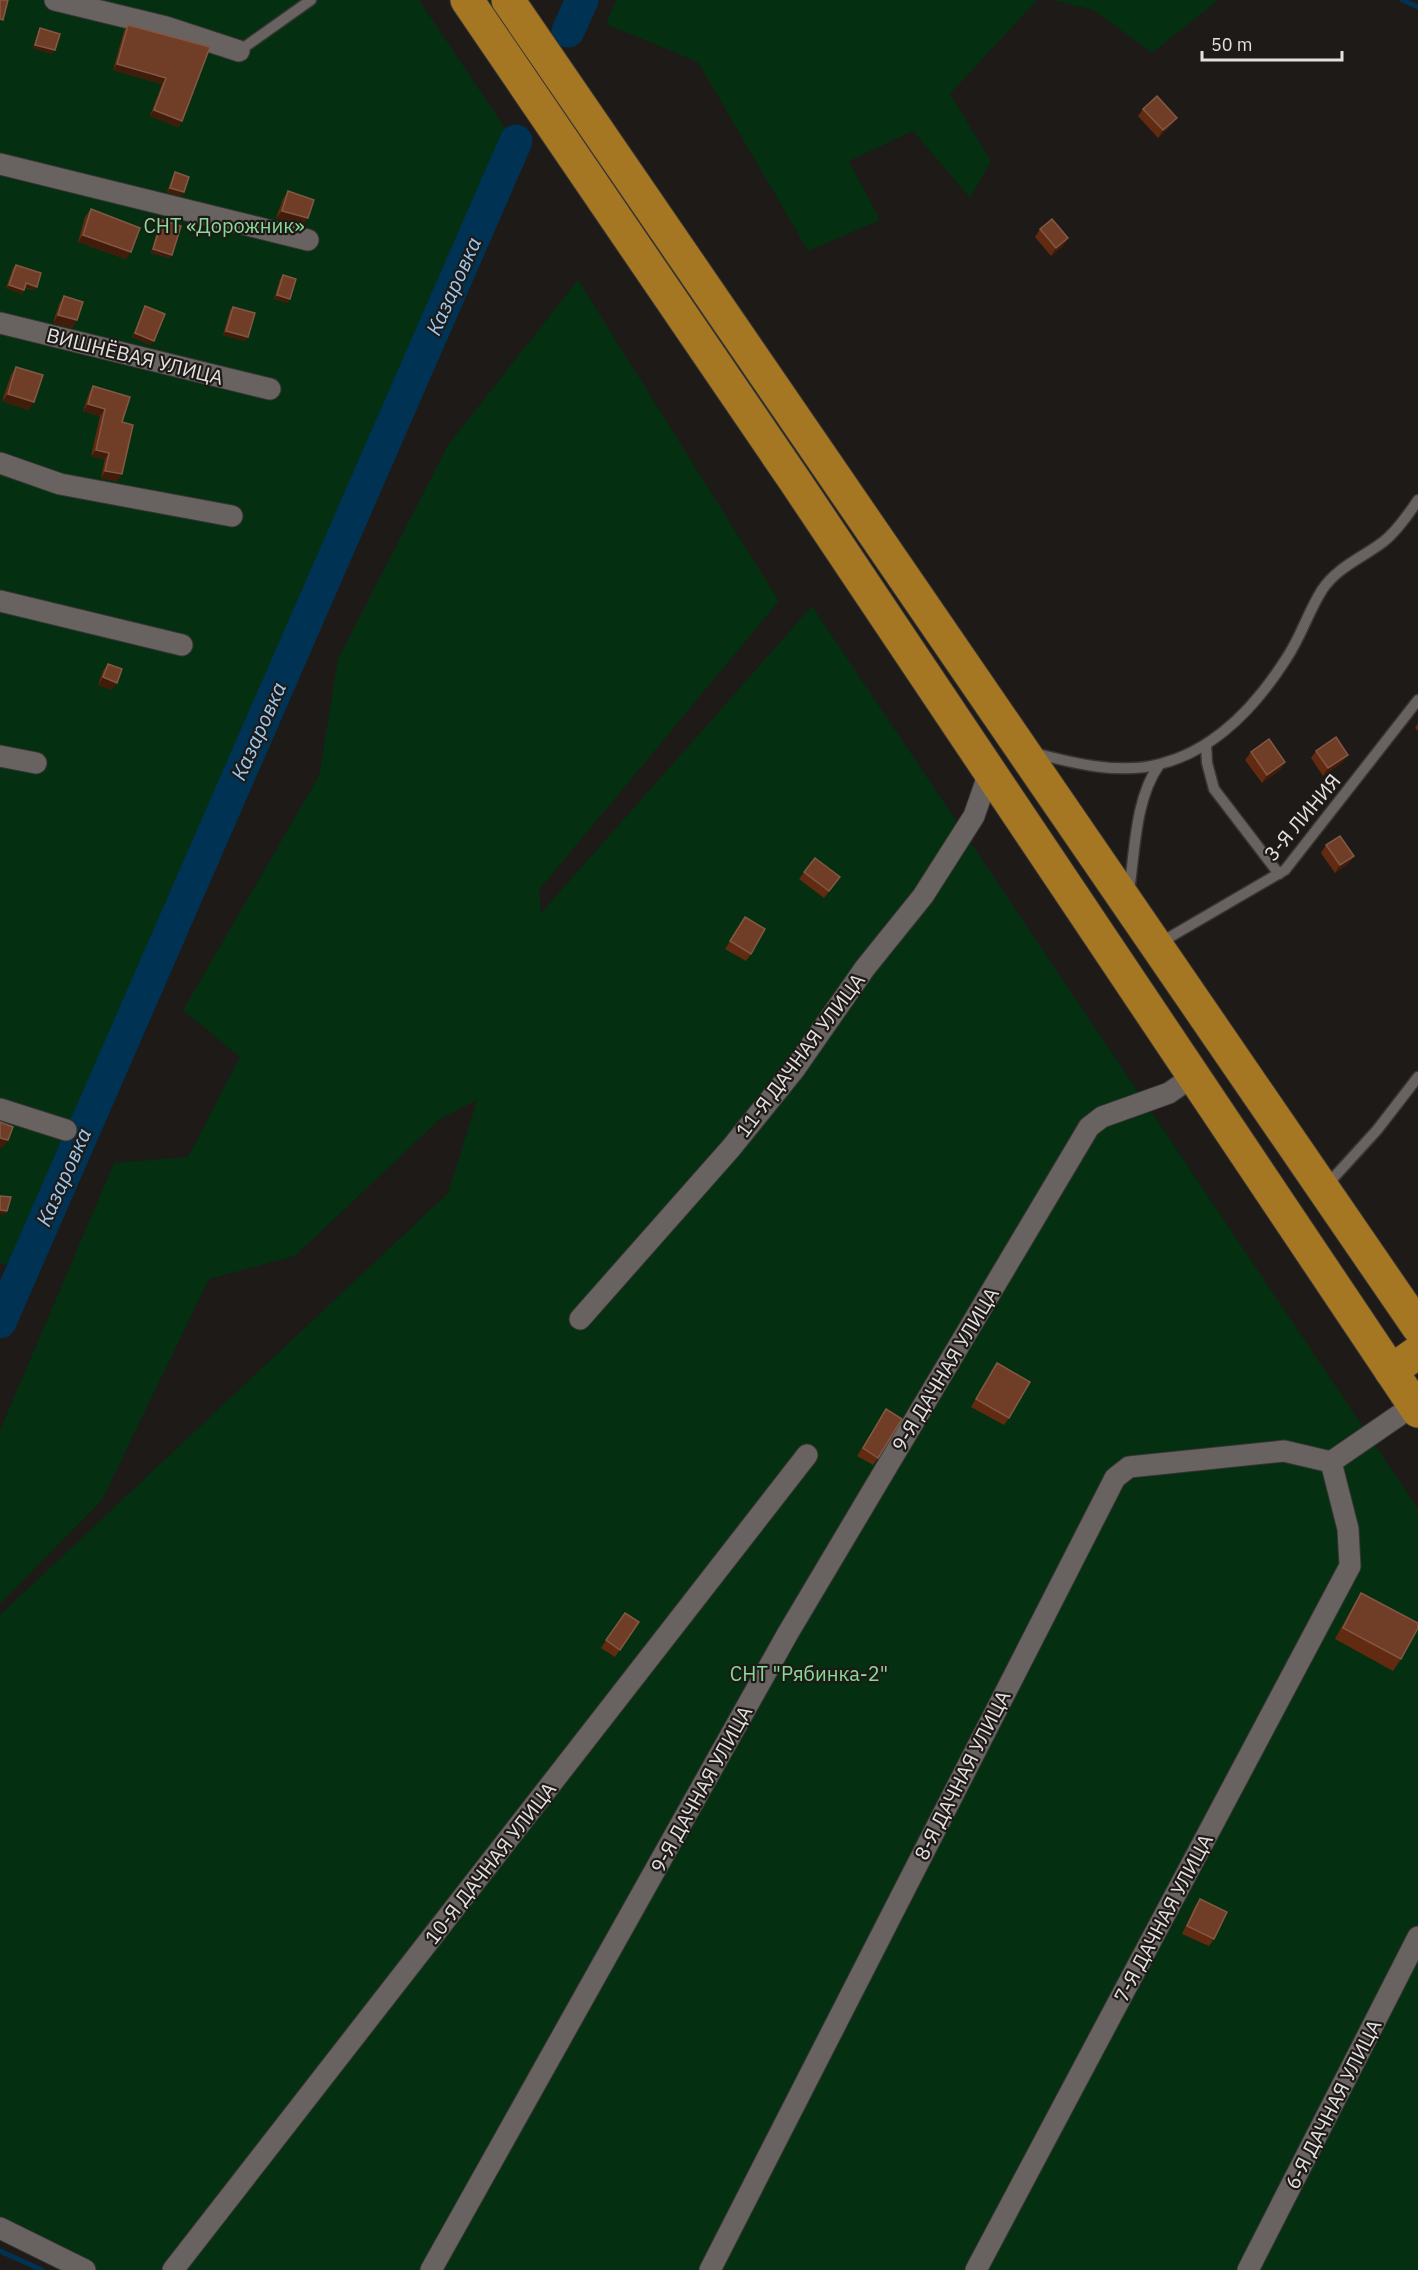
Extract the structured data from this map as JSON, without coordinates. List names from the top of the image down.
{
  "streets": {
    "street": [
      "ВИШНЁВАЯ УЛИЦА",
      "11-Я ДАЧНАЯ УЛИЦА",
      "9-Я ДАЧНАЯ УЛИЦА",
      "8-Я ДАЧНАЯ УЛИЦА",
      "10-Я ДАЧНАЯ УЛИЦА",
      "7-Я ДАЧНАЯ УЛИЦА",
      "6-Я ДАЧНАЯ УЛИЦА"
    ],
    "lane": ["3-Я ЛИНИЯ"]
  },
  "crossings": [
    ["8-Я ДАЧНАЯ УЛИЦА", "7-Я ДАЧНАЯ УЛИЦА"]
  ],
  "water": ["Казаровка"],
  "parks": ["СНТ «Дорожник»", "СНТ \"Рябинка-2\""],
  "scale_bar": "50 m"
}
